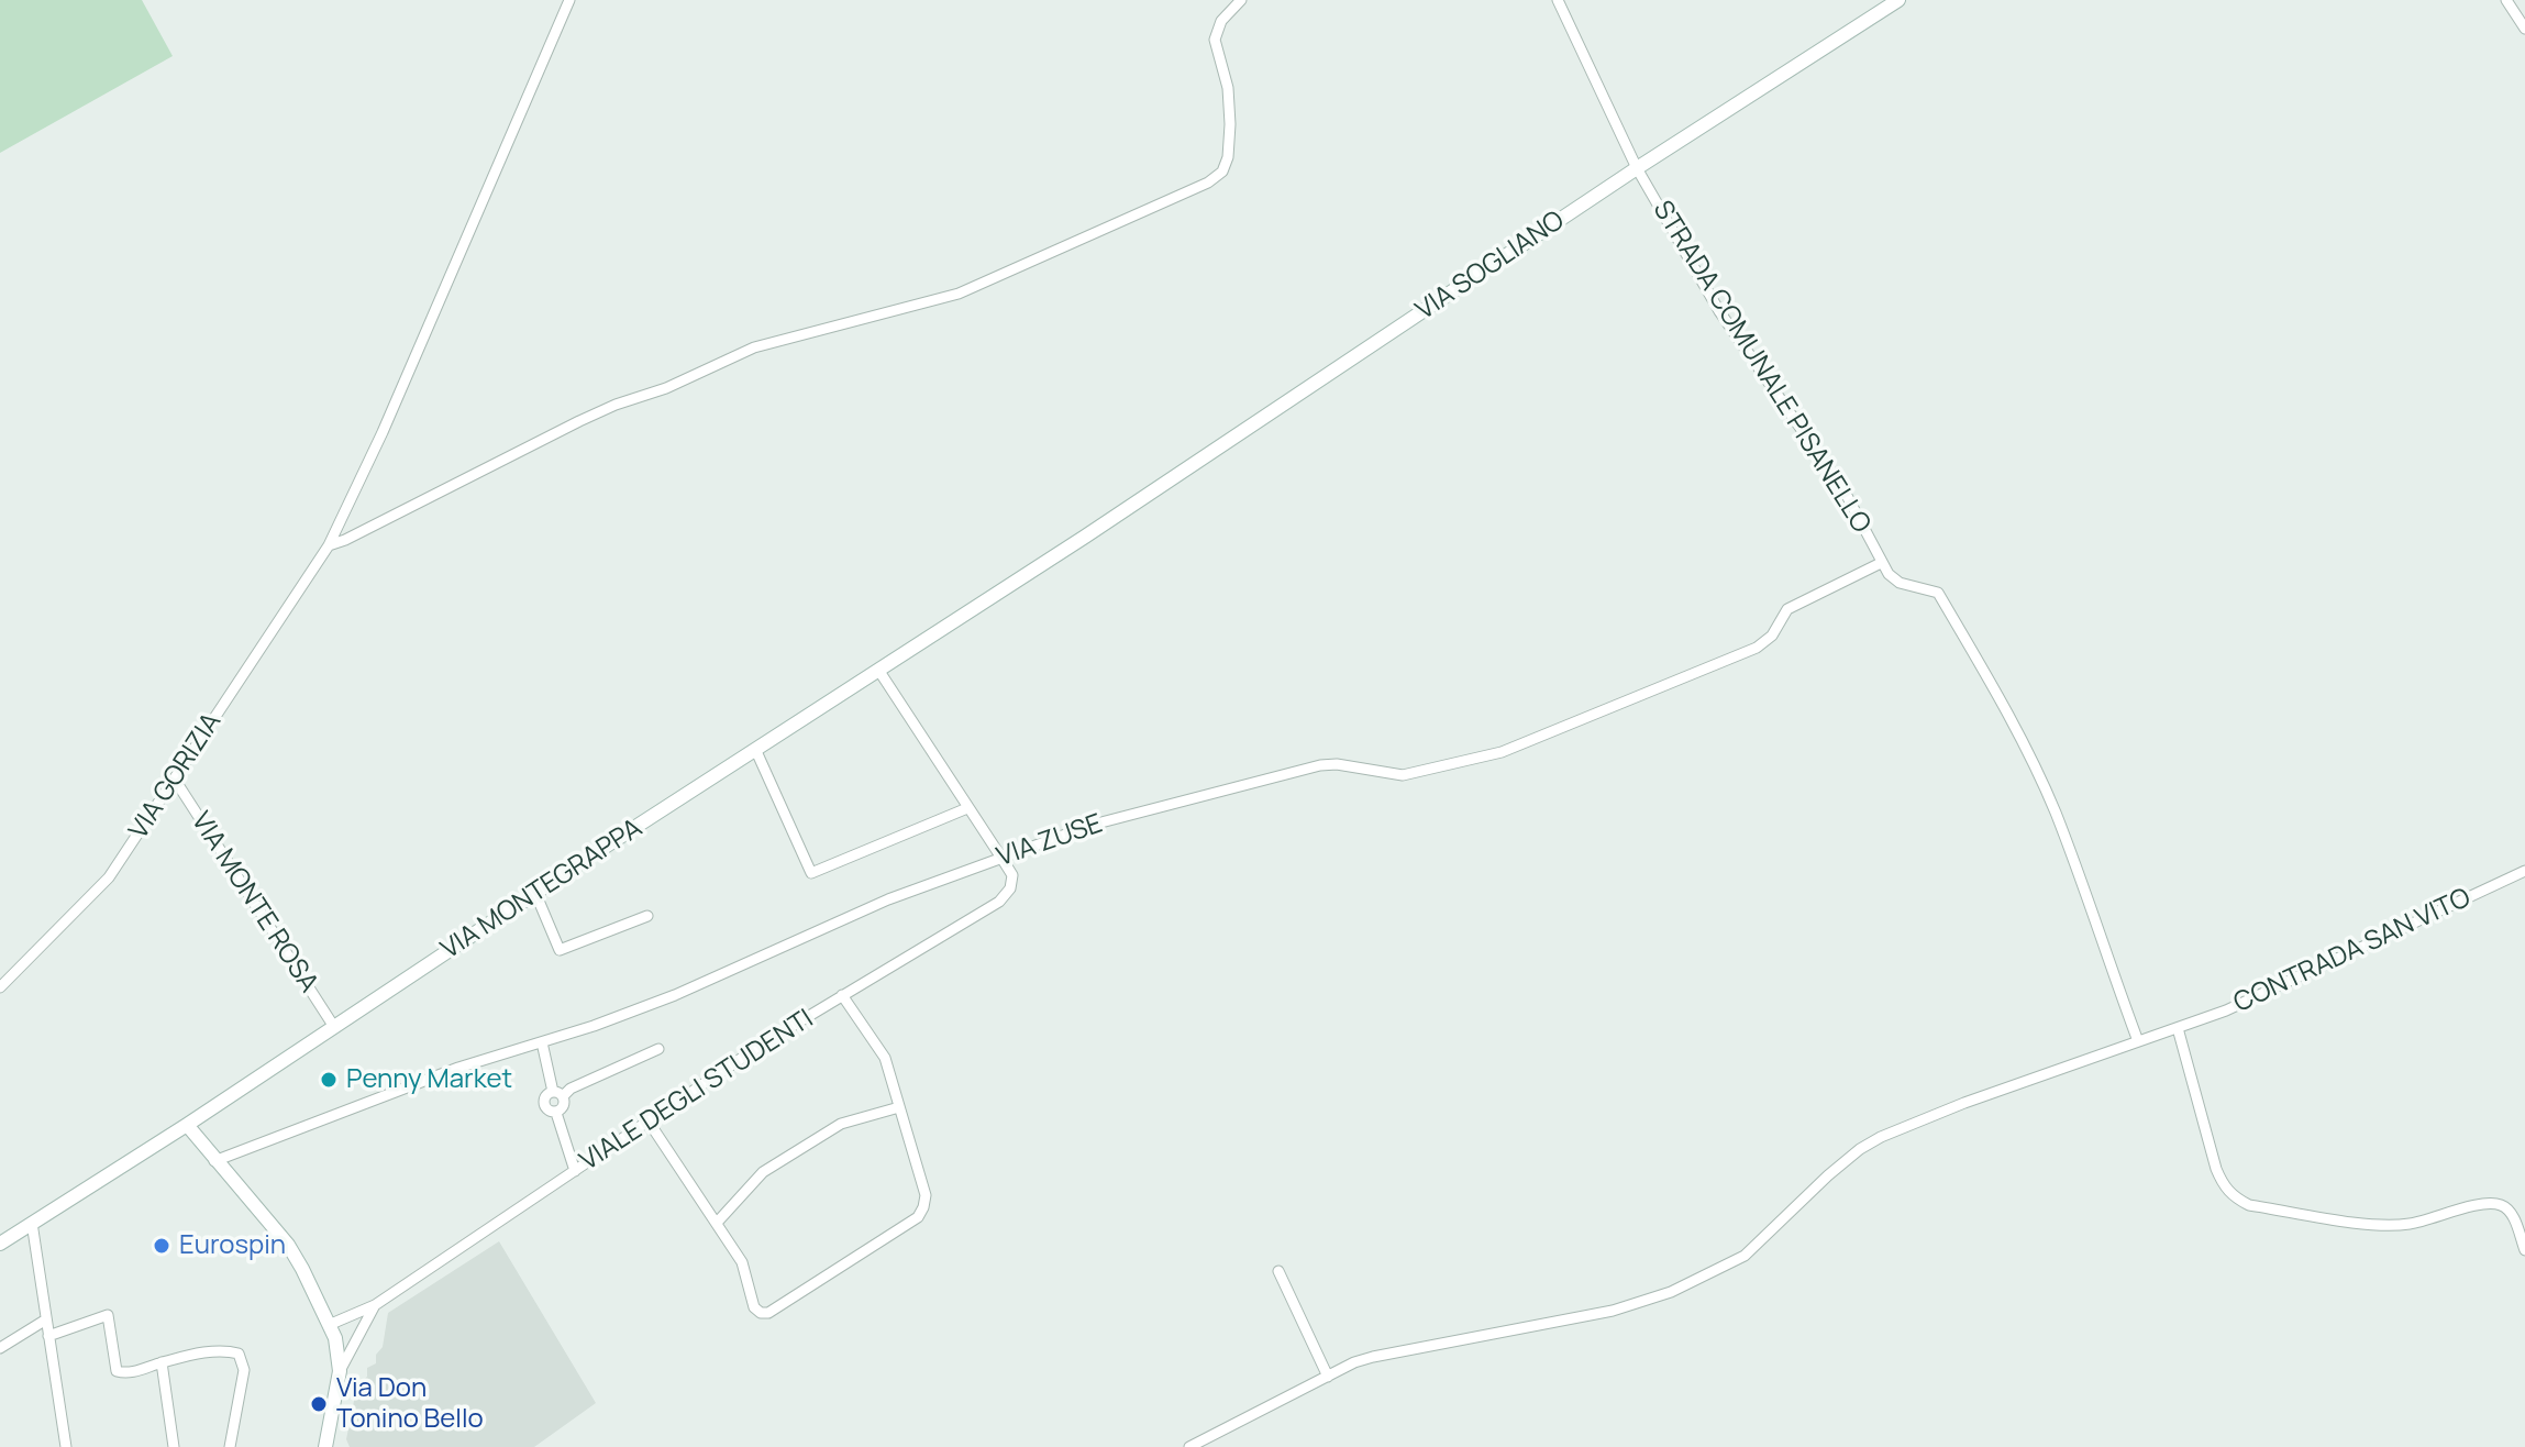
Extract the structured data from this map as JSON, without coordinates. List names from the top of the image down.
{
  "streets": {
    "main road": ["VIA SOGLIANO", "VIA MONTEGRAPPA"],
    "street": [
      "STRADA COMUNALE PISANELLO",
      "VIA GORIZIA",
      "VIA ZUSE",
      "VIA MONTE ROSA",
      "CONTRADA SAN VITO",
      "VIALE DEGLI STUDENTI"
    ]
  },
  "crossings": [
    ["VIA SOGLIANO", "STRADA COMUNALE PISANELLO"],
    ["VIA SOGLIANO", "VIA MONTEGRAPPA"],
    ["STRADA COMUNALE PISANELLO", "VIA ZUSE"],
    ["STRADA COMUNALE PISANELLO", "CONTRADA SAN VITO"],
    ["VIA GORIZIA", "VIA MONTE ROSA"],
    ["VIA ZUSE", "VIALE DEGLI STUDENTI"],
    ["VIA MONTEGRAPPA", "VIA MONTE ROSA"]
  ],
  "places": ["Penny Market", "Eurospin", "Via Don Tonino Bello"]
}
